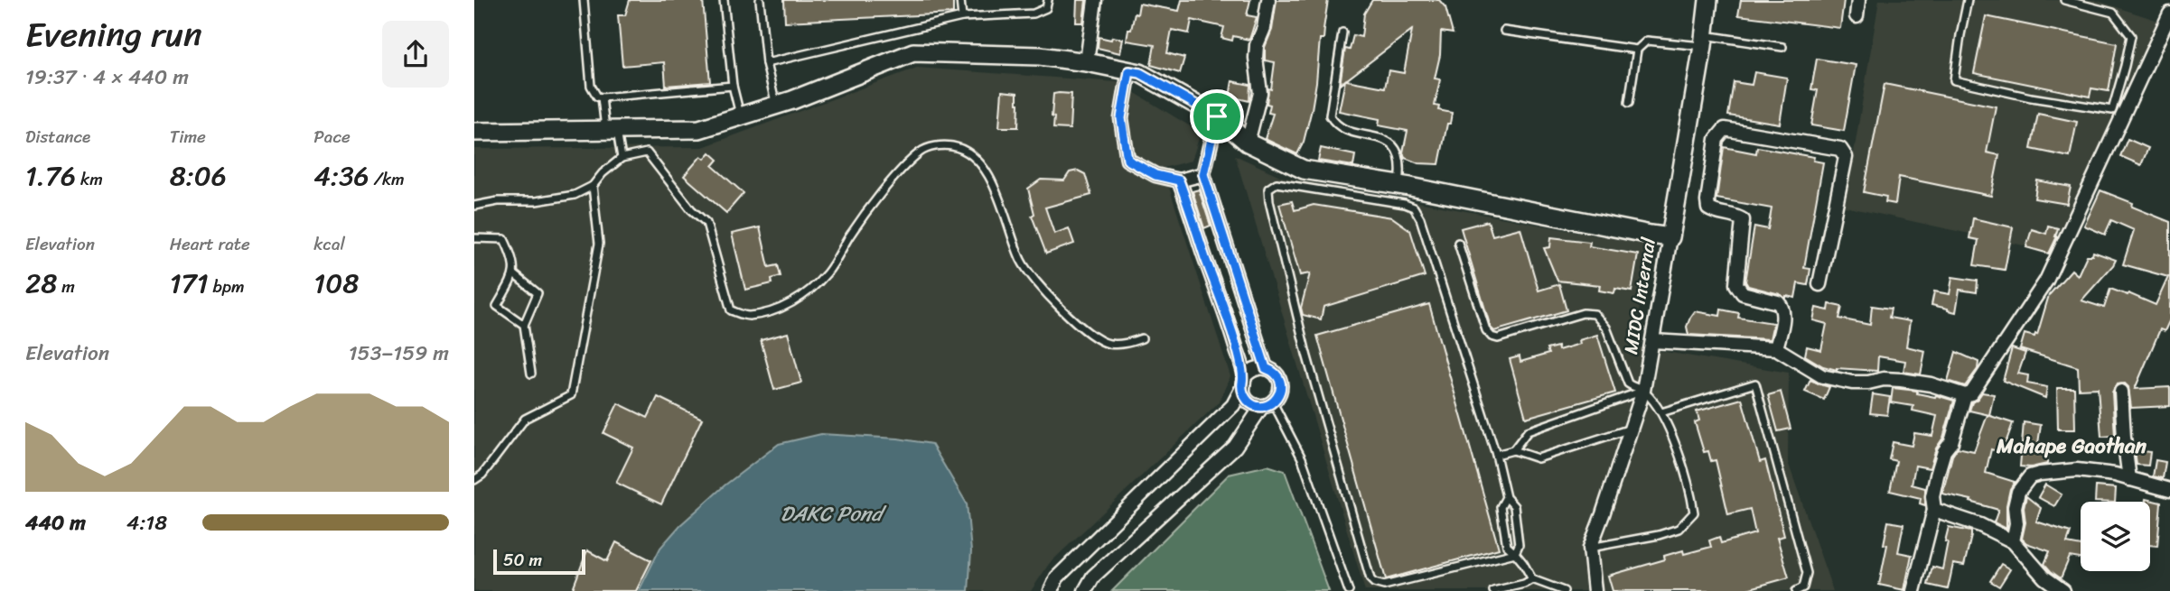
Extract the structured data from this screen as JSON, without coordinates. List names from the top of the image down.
{
  "streets": {
    "street": ["MIDC Internal"]
  },
  "districts": ["Mahape Gaothan"],
  "water": ["DAKC Pond"],
  "scale_bar": "50 m",
  "page": {
    "heading": ["Evening run", "19:37 · 4 × 440 m"],
    "stats": [
      ["Distance", "1.76 km"],
      ["Time", "8:06"],
      ["Pace", "4:36 /km"],
      ["Elevation", "28 m"],
      ["Heart rate", "171 bpm"],
      ["kcal", "108"]
    ],
    "chart": ["Elevation", "153–159 m"],
    "list": [
      {
        "name": "440 m",
        "note": "4:18"
      }
    ],
    "scale": "50 m"
  }
}
